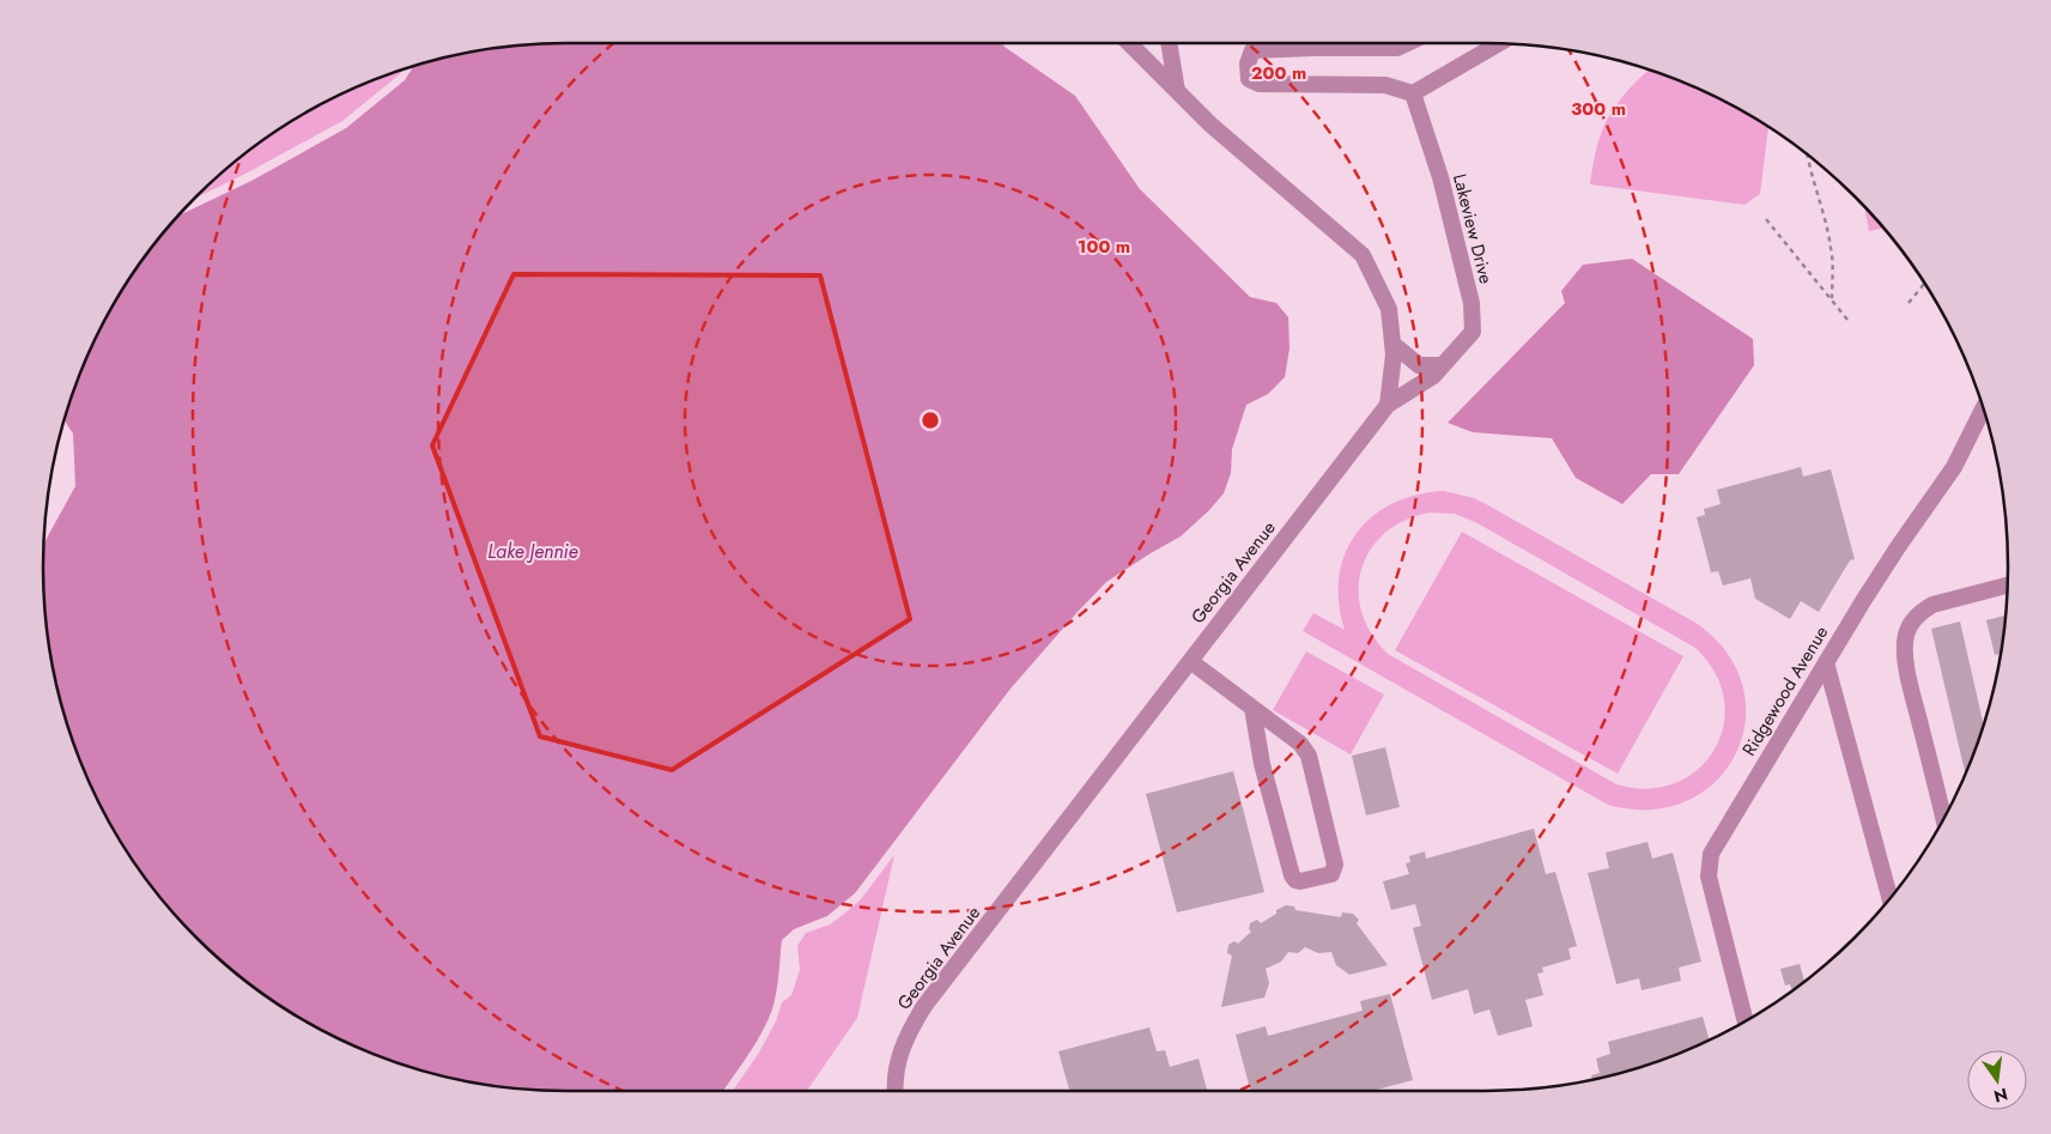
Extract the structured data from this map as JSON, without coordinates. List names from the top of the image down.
{
  "streets": {
    "street": ["Lakeview Drive", "Georgia Avenue", "Ridgewood Avenue"]
  },
  "crossings": [
    ["Lakeview Drive", "Georgia Avenue"]
  ],
  "water": ["Lake Jennie"],
  "north": "bottom",
  "rings": ["200 m", "300 m", "100 m"]
}
